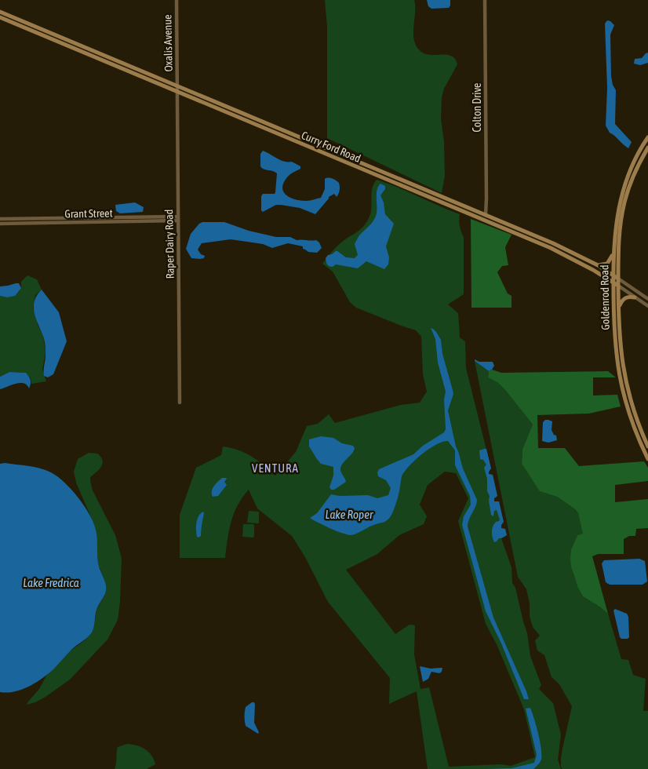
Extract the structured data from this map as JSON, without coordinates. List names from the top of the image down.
{
  "streets": {
    "main road": ["Curry Ford Road", "Goldenrod Road"],
    "street": [
      "Oxalis Avenue",
      "Colton Drive",
      "Grant Street",
      "Raper Dairy Road"
    ]
  },
  "crossings": [
    ["Oxalis Avenue", "Curry Ford Road"],
    ["Oxalis Avenue", "Raper Dairy Road"],
    ["Colton Drive", "Curry Ford Road"],
    ["Curry Ford Road", "Raper Dairy Road"],
    ["Curry Ford Road", "Goldenrod Road"],
    ["Grant Street", "Raper Dairy Road"]
  ],
  "districts": ["VENTURA"],
  "water": ["Lake Roper", "Lake Fredrica"]
}
